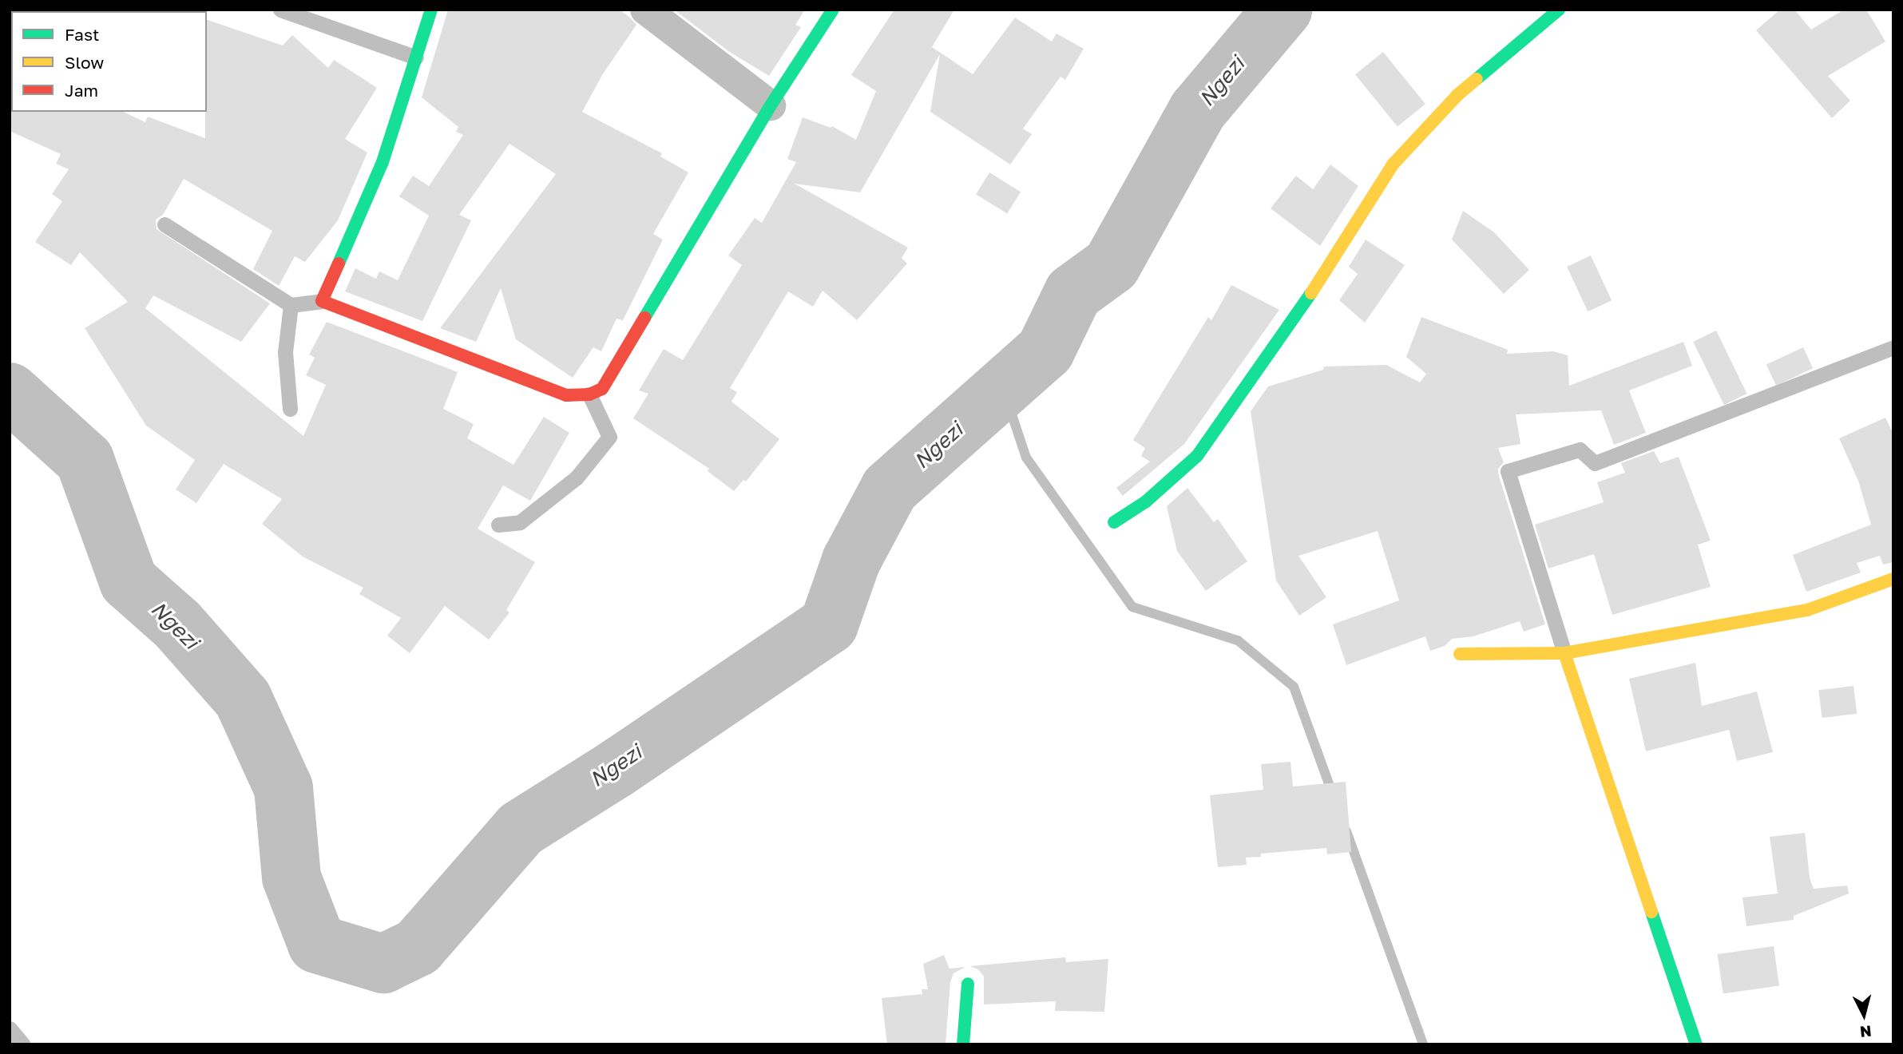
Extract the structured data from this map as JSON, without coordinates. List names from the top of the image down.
{
  "water": ["Ngezi"],
  "legend": ["Fast", "Slow", "Jam"],
  "north": "bottom"
}
